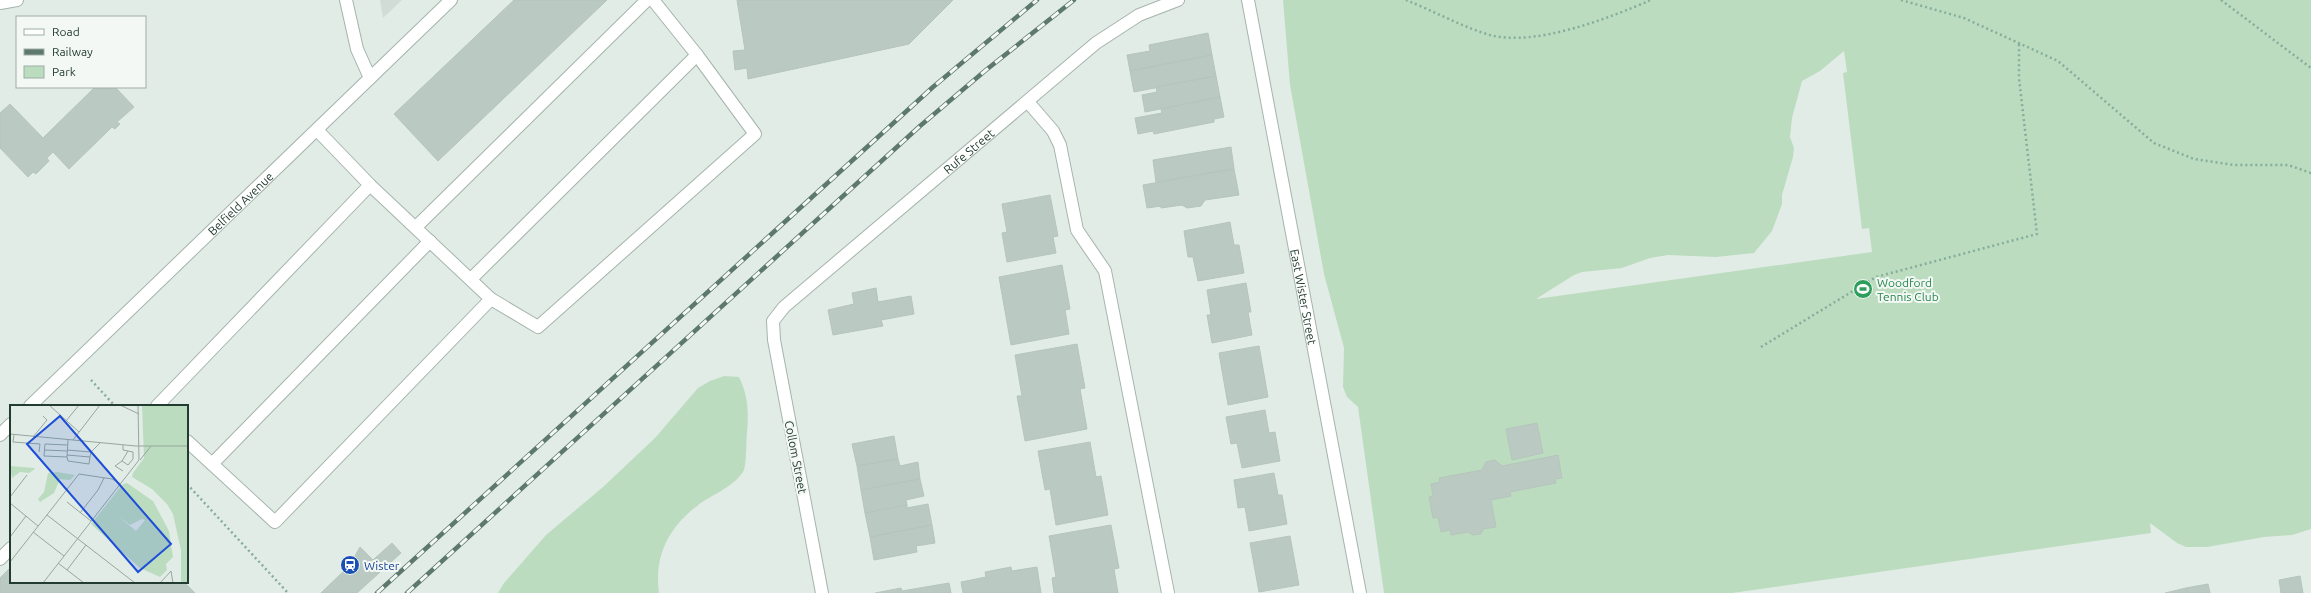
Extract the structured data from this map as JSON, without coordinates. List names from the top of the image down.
{
  "streets": {
    "street": [
      "Rufe Street",
      "Belfield Avenue",
      "East Wister Street",
      "Collom Street"
    ]
  },
  "crossings": [
    ["Rufe Street", "Collom Street"]
  ],
  "places": {
    "sports": ["Woodford Tennis Club"],
    "station": ["Wister"]
  },
  "legend": ["Road", "Railway", "Park"]
}
